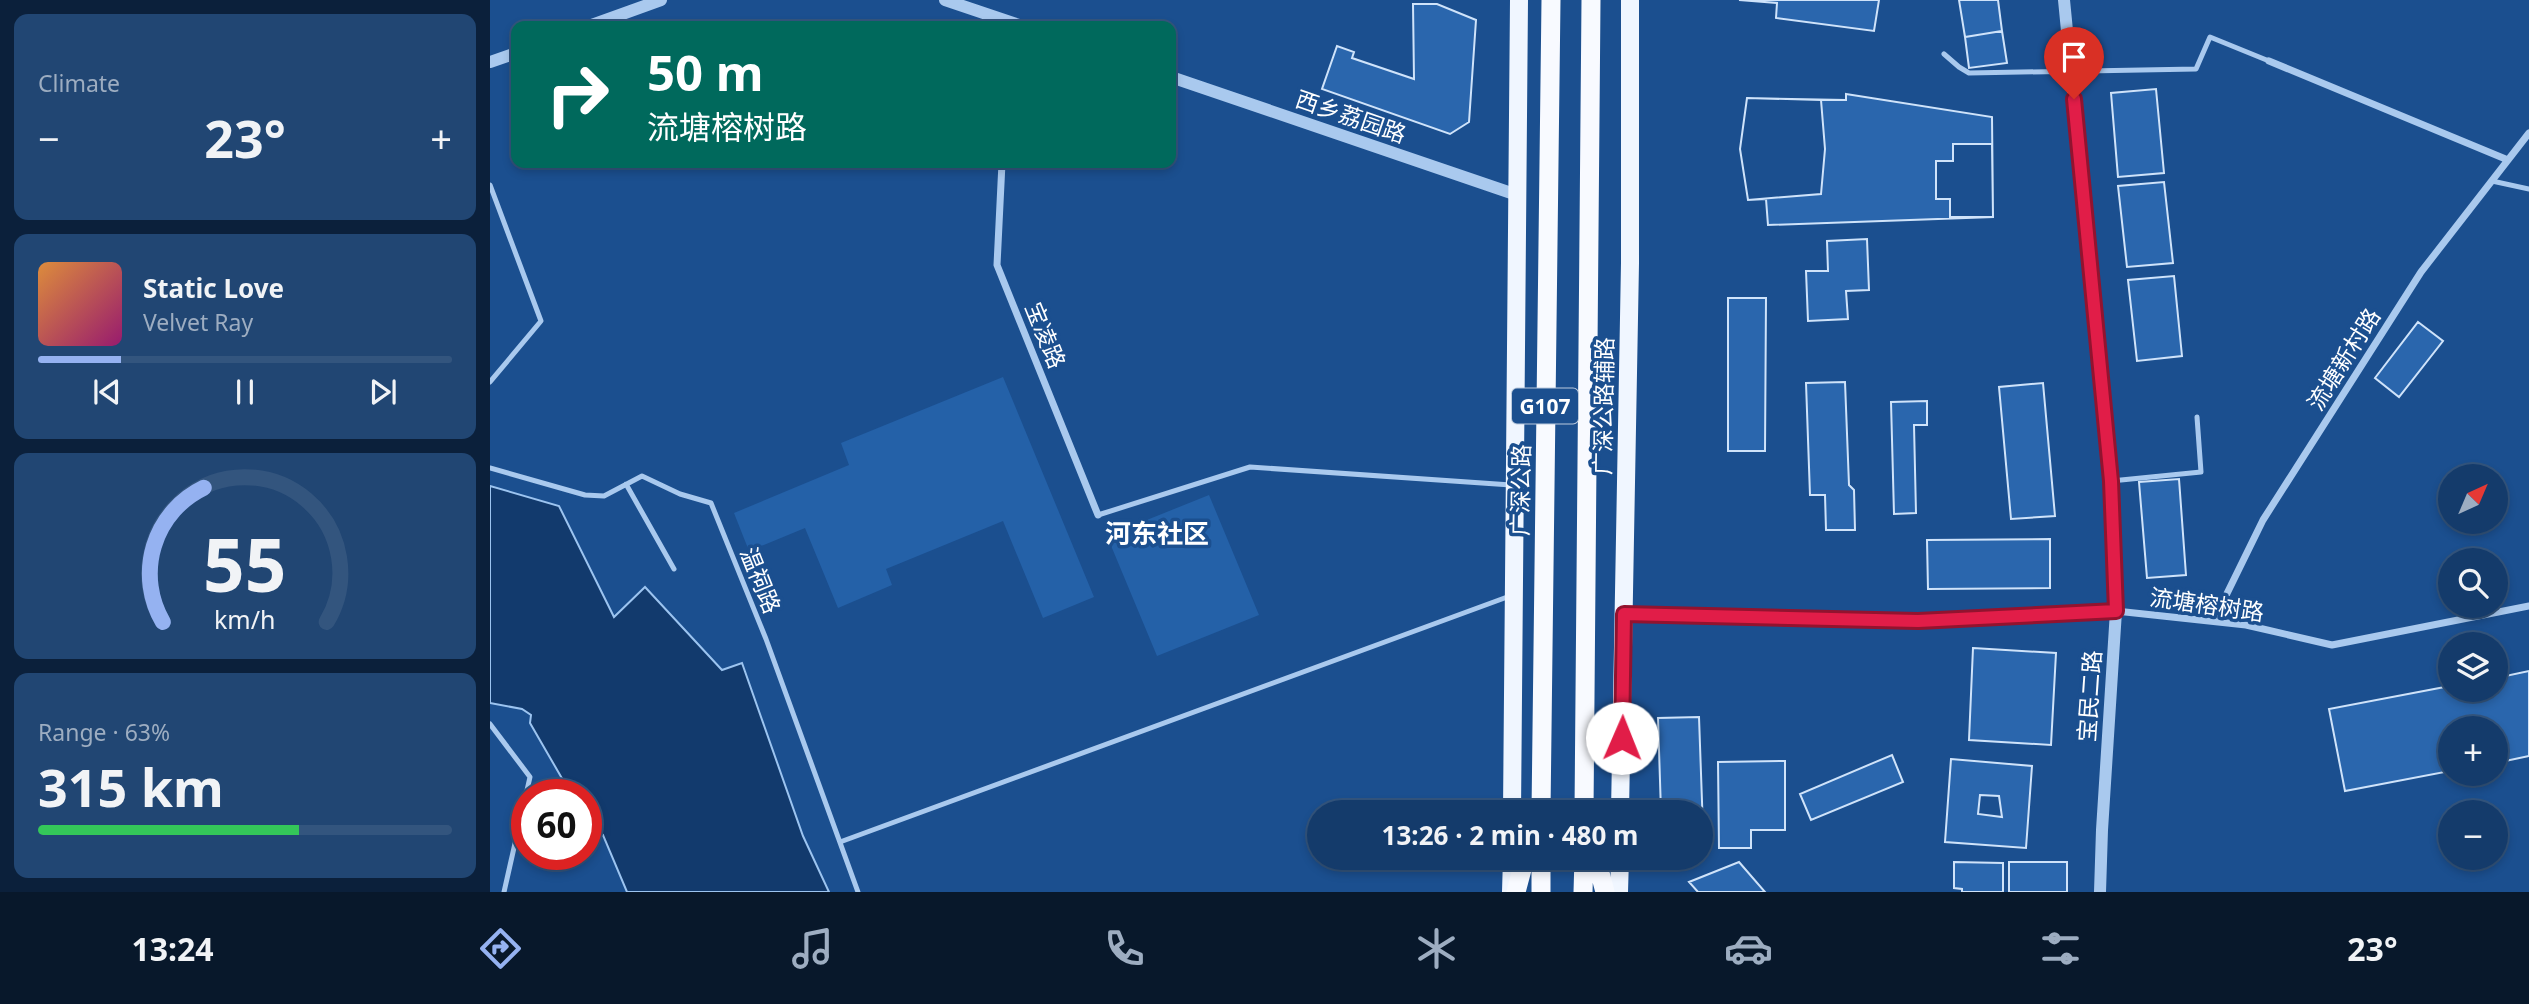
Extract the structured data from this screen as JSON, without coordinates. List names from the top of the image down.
{
  "streets": {
    "highway": ["G107", "广深公路"],
    "main road": ["广深公路辅路"],
    "street": [
      "西乡荔园路",
      "宝凌路",
      "流塘新村路",
      "流塘榕树路",
      "宝民二路"
    ],
    "lane": ["温祠路"]
  },
  "crossings": [
    ["流塘新村路", "流塘榕树路"],
    ["广深公路辅路", "流塘榕树路"],
    ["流塘榕树路", "宝民二路"]
  ],
  "districts": ["河东社区"],
  "north": "top right",
  "page": {
    "tile": [
      "Climate",
      ["Range · 63%", "315 km"]
    ],
    "turn": ["50 m", "流塘榕树路"],
    "heat": ["−", "23°", "+"],
    "song": ["Static Love", "Velvet Ray"],
    "map_buttons": ["+", "−"],
    "limit": "60",
    "trip": "13:26 · 2 min · 480 m",
    "tabs": ["13:24", "23°"],
    "gauge": ["55", "km/h"]
  }
}
